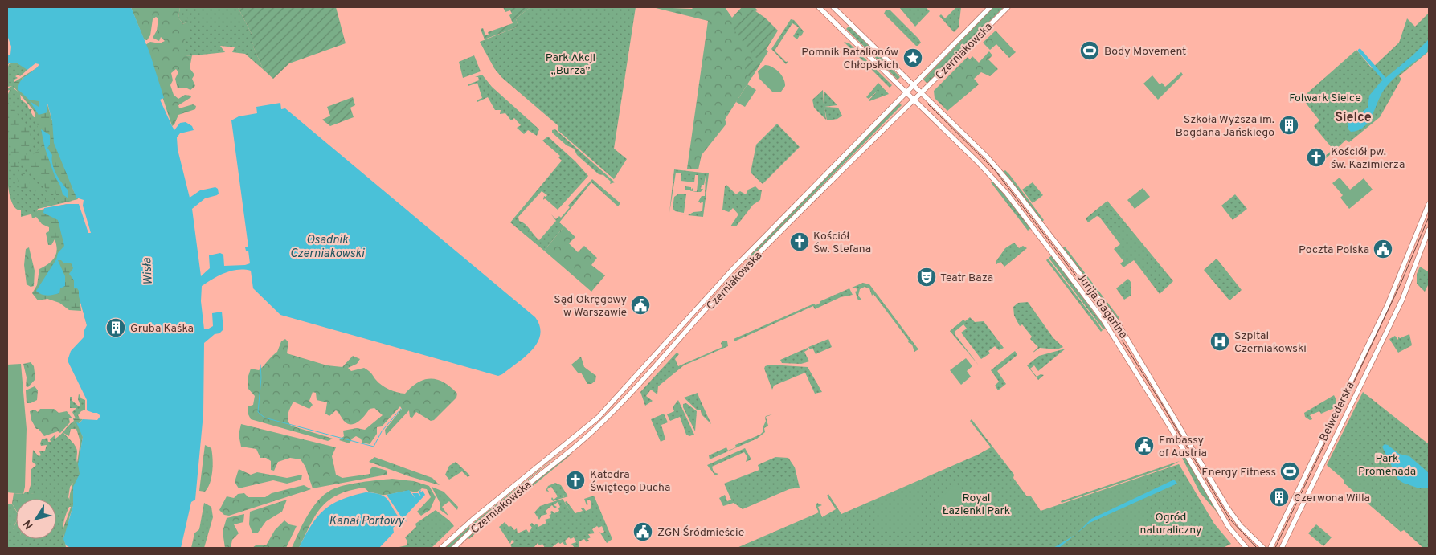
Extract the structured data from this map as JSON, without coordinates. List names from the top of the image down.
{
  "streets": {
    "main road": ["Czerniakowska", "Jurija Gagarina", "Belwederska"]
  },
  "crossings": [
    ["Czerniakowska", "Jurija Gagarina"]
  ],
  "districts": ["Sielce"],
  "water": ["Osadnik Czerniakowski", "Wisła", "Kanał Portowy"],
  "parks": [
    "Park Akcji „Burza”",
    "Folwark Sielce",
    "Park Promenada",
    "Royal Łazienki Park",
    "Ogród naturaliczny"
  ],
  "places": {
    "sports": ["Body Movement", "Energy Fitness"],
    "place": ["Pomnik Batalionów Chłopskich"],
    "building": ["Szkoła Wyższa im. Bogdana Jańskiego", "Gruba Kaśka", "Czerwona Willa"],
    "church": ["Kościół pw. św. Kazimierza", "Kościół Św. Stefana", "Katedra Świętego Ducha"],
    "public building": [
      "Poczta Polska",
      "Sąd Okręgowy w Warszawie",
      "Embassy of Austria",
      "ZGN Śródmieście"
    ],
    "theatre": ["Teatr Baza"],
    "hospital": ["Szpital Czerniakowski"]
  },
  "north": "bottom left"
}
